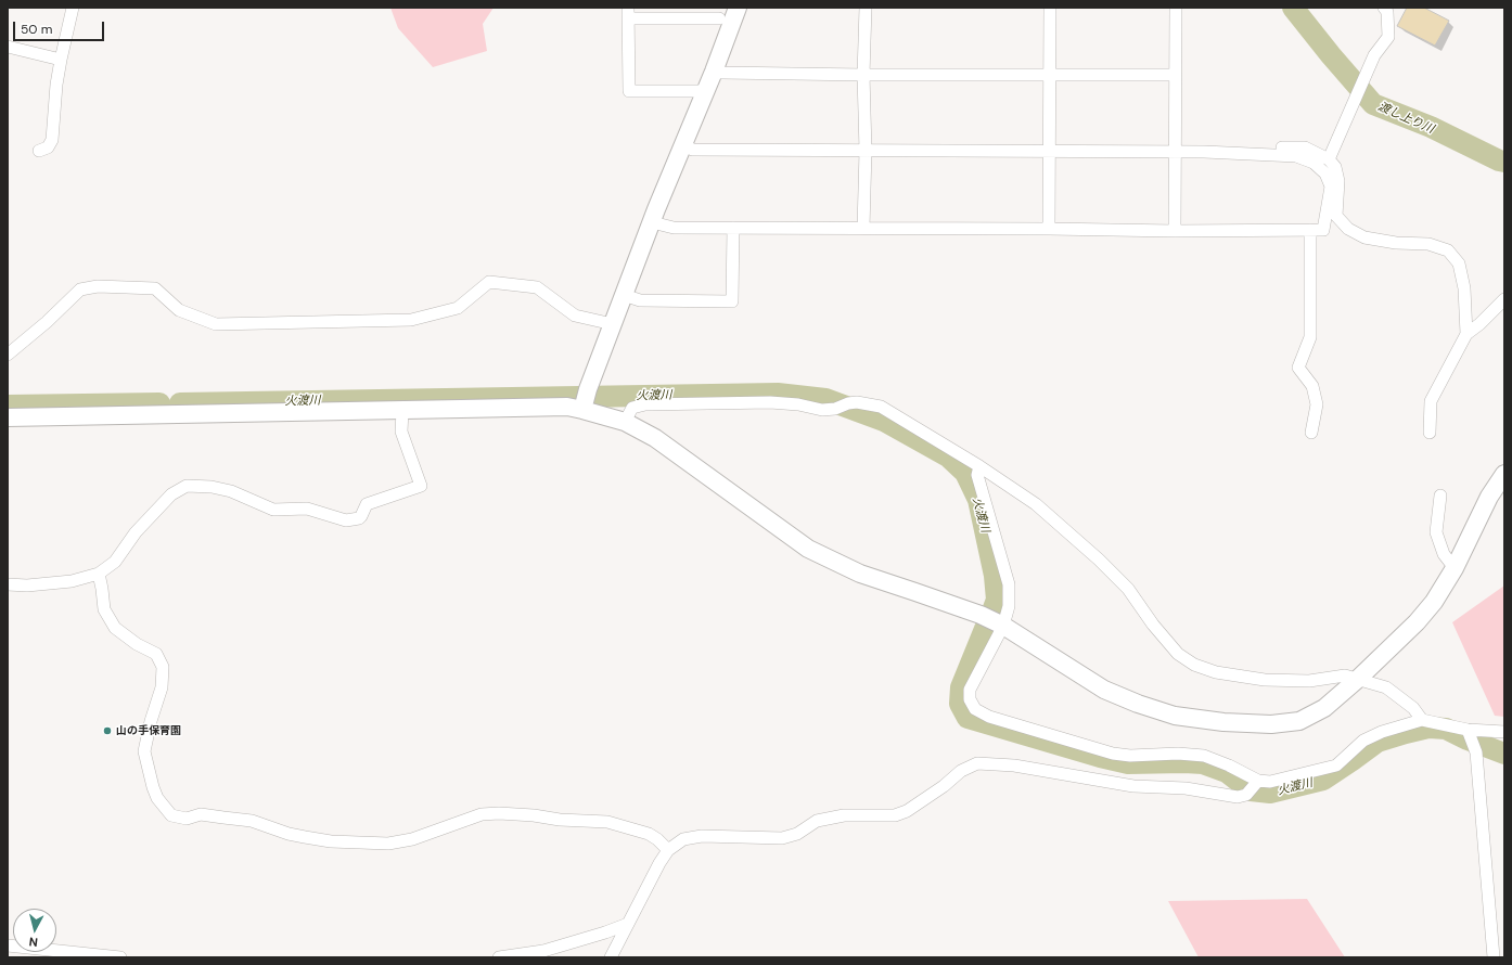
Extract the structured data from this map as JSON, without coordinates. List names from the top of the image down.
{
  "water": ["渡し上り川", "火渡川"],
  "places": ["山の手保育園"],
  "scale_bar": "50 m",
  "north": "bottom"
}
